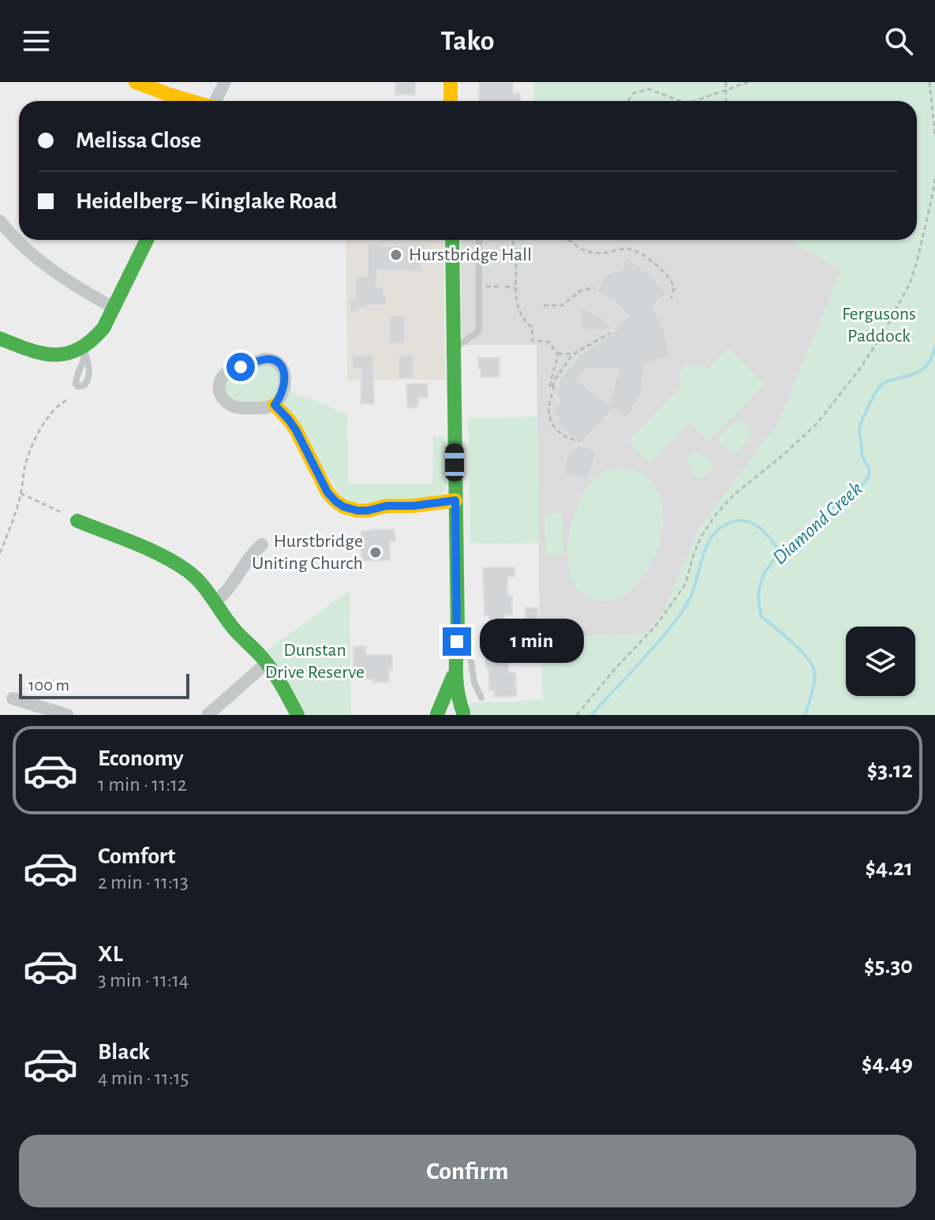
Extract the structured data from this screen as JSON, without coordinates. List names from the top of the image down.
{
  "water": ["Diamond Creek"],
  "parks": ["Fergusons Paddock", "Dunstan Drive Reserve"],
  "places": ["Hurstbridge Hall", "Hurstbridge Uniting Church"],
  "scale_bar": "100 m",
  "page": {
    "header": "Tako",
    "banner": ["Melissa Close", "Heidelberg – Kinglake Road"],
    "bubble": "1 min",
    "scale": "100 m",
    "list": [
      {
        "name": "Economy",
        "note": "1 min · 11:12",
        "value": "$3.12"
      },
      {
        "name": "Comfort",
        "note": "2 min · 11:13",
        "value": "$4.21"
      },
      {
        "name": "XL",
        "note": "3 min · 11:14",
        "value": "$5.30"
      },
      {
        "name": "Black",
        "note": "4 min · 11:15",
        "value": "$4.49"
      }
    ],
    "buttons": "Confirm"
  }
}
